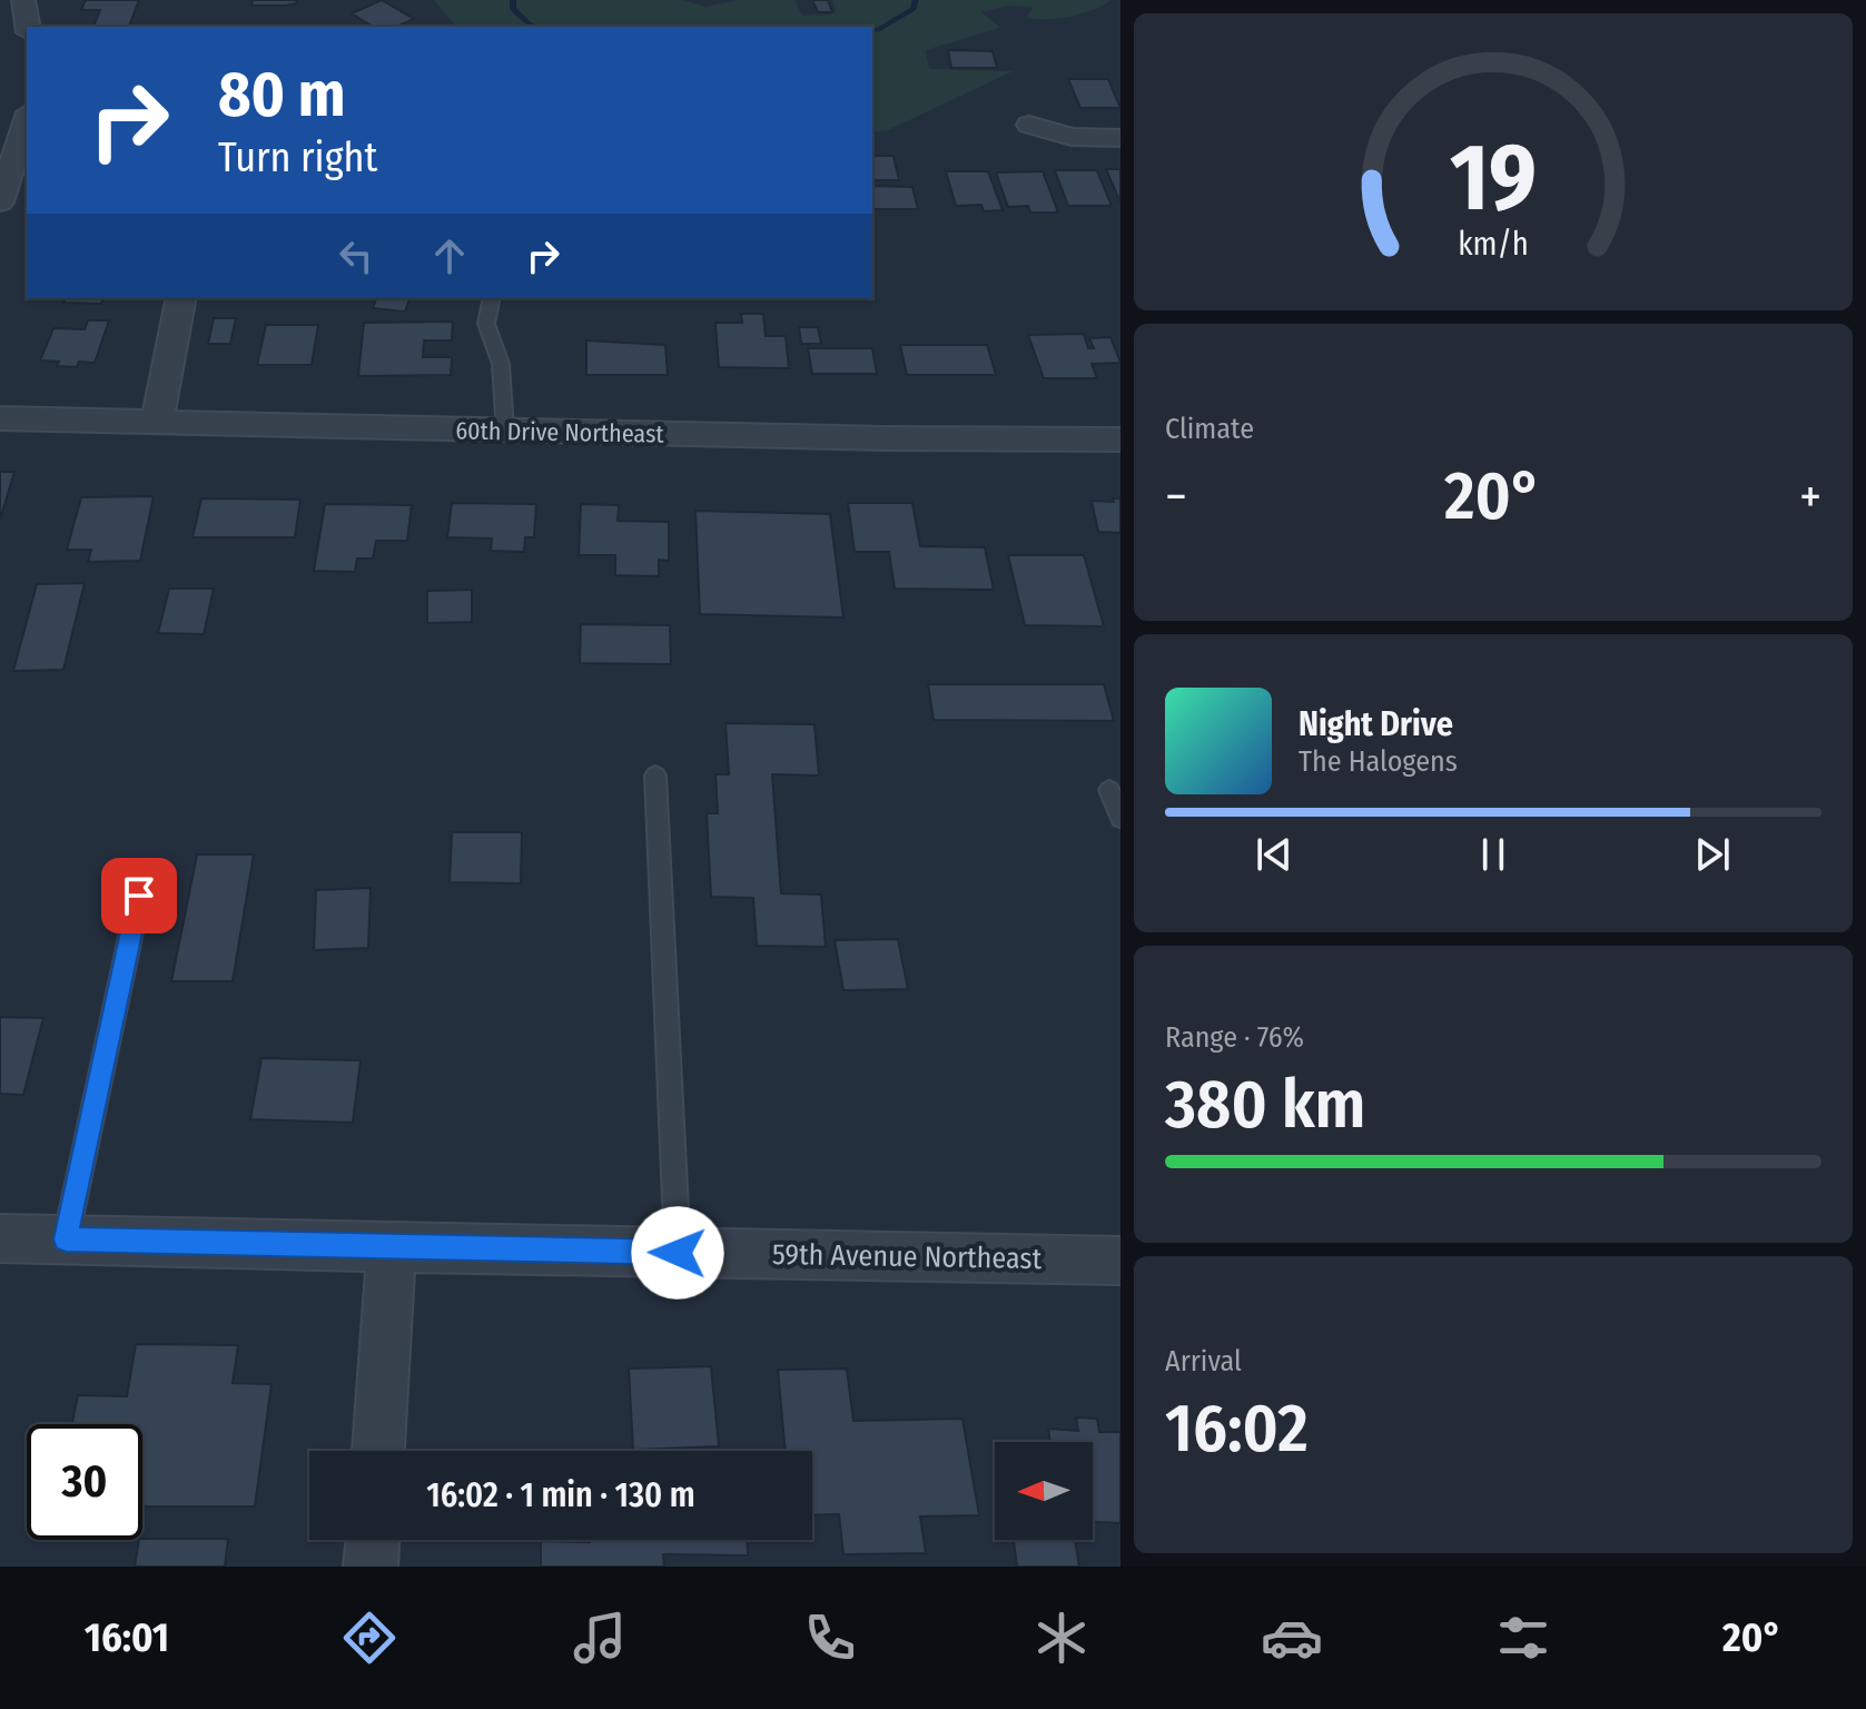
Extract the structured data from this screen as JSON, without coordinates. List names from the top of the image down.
{
  "streets": {
    "street": ["60th Drive Northeast", "59th Avenue Northeast"]
  },
  "north": "left",
  "page": {
    "turn": ["80 m", "Turn right"],
    "tile": [
      "Climate",
      ["Range · 76%", "380 km"],
      ["Arrival", "16:02"]
    ],
    "heat": ["−", "20°", "+"],
    "song": ["Night Drive", "The Halogens"],
    "limit": "30",
    "trip": "16:02 · 1 min · 130 m",
    "tabs": ["16:01", "20°"],
    "gauge": ["19", "km/h"]
  }
}
